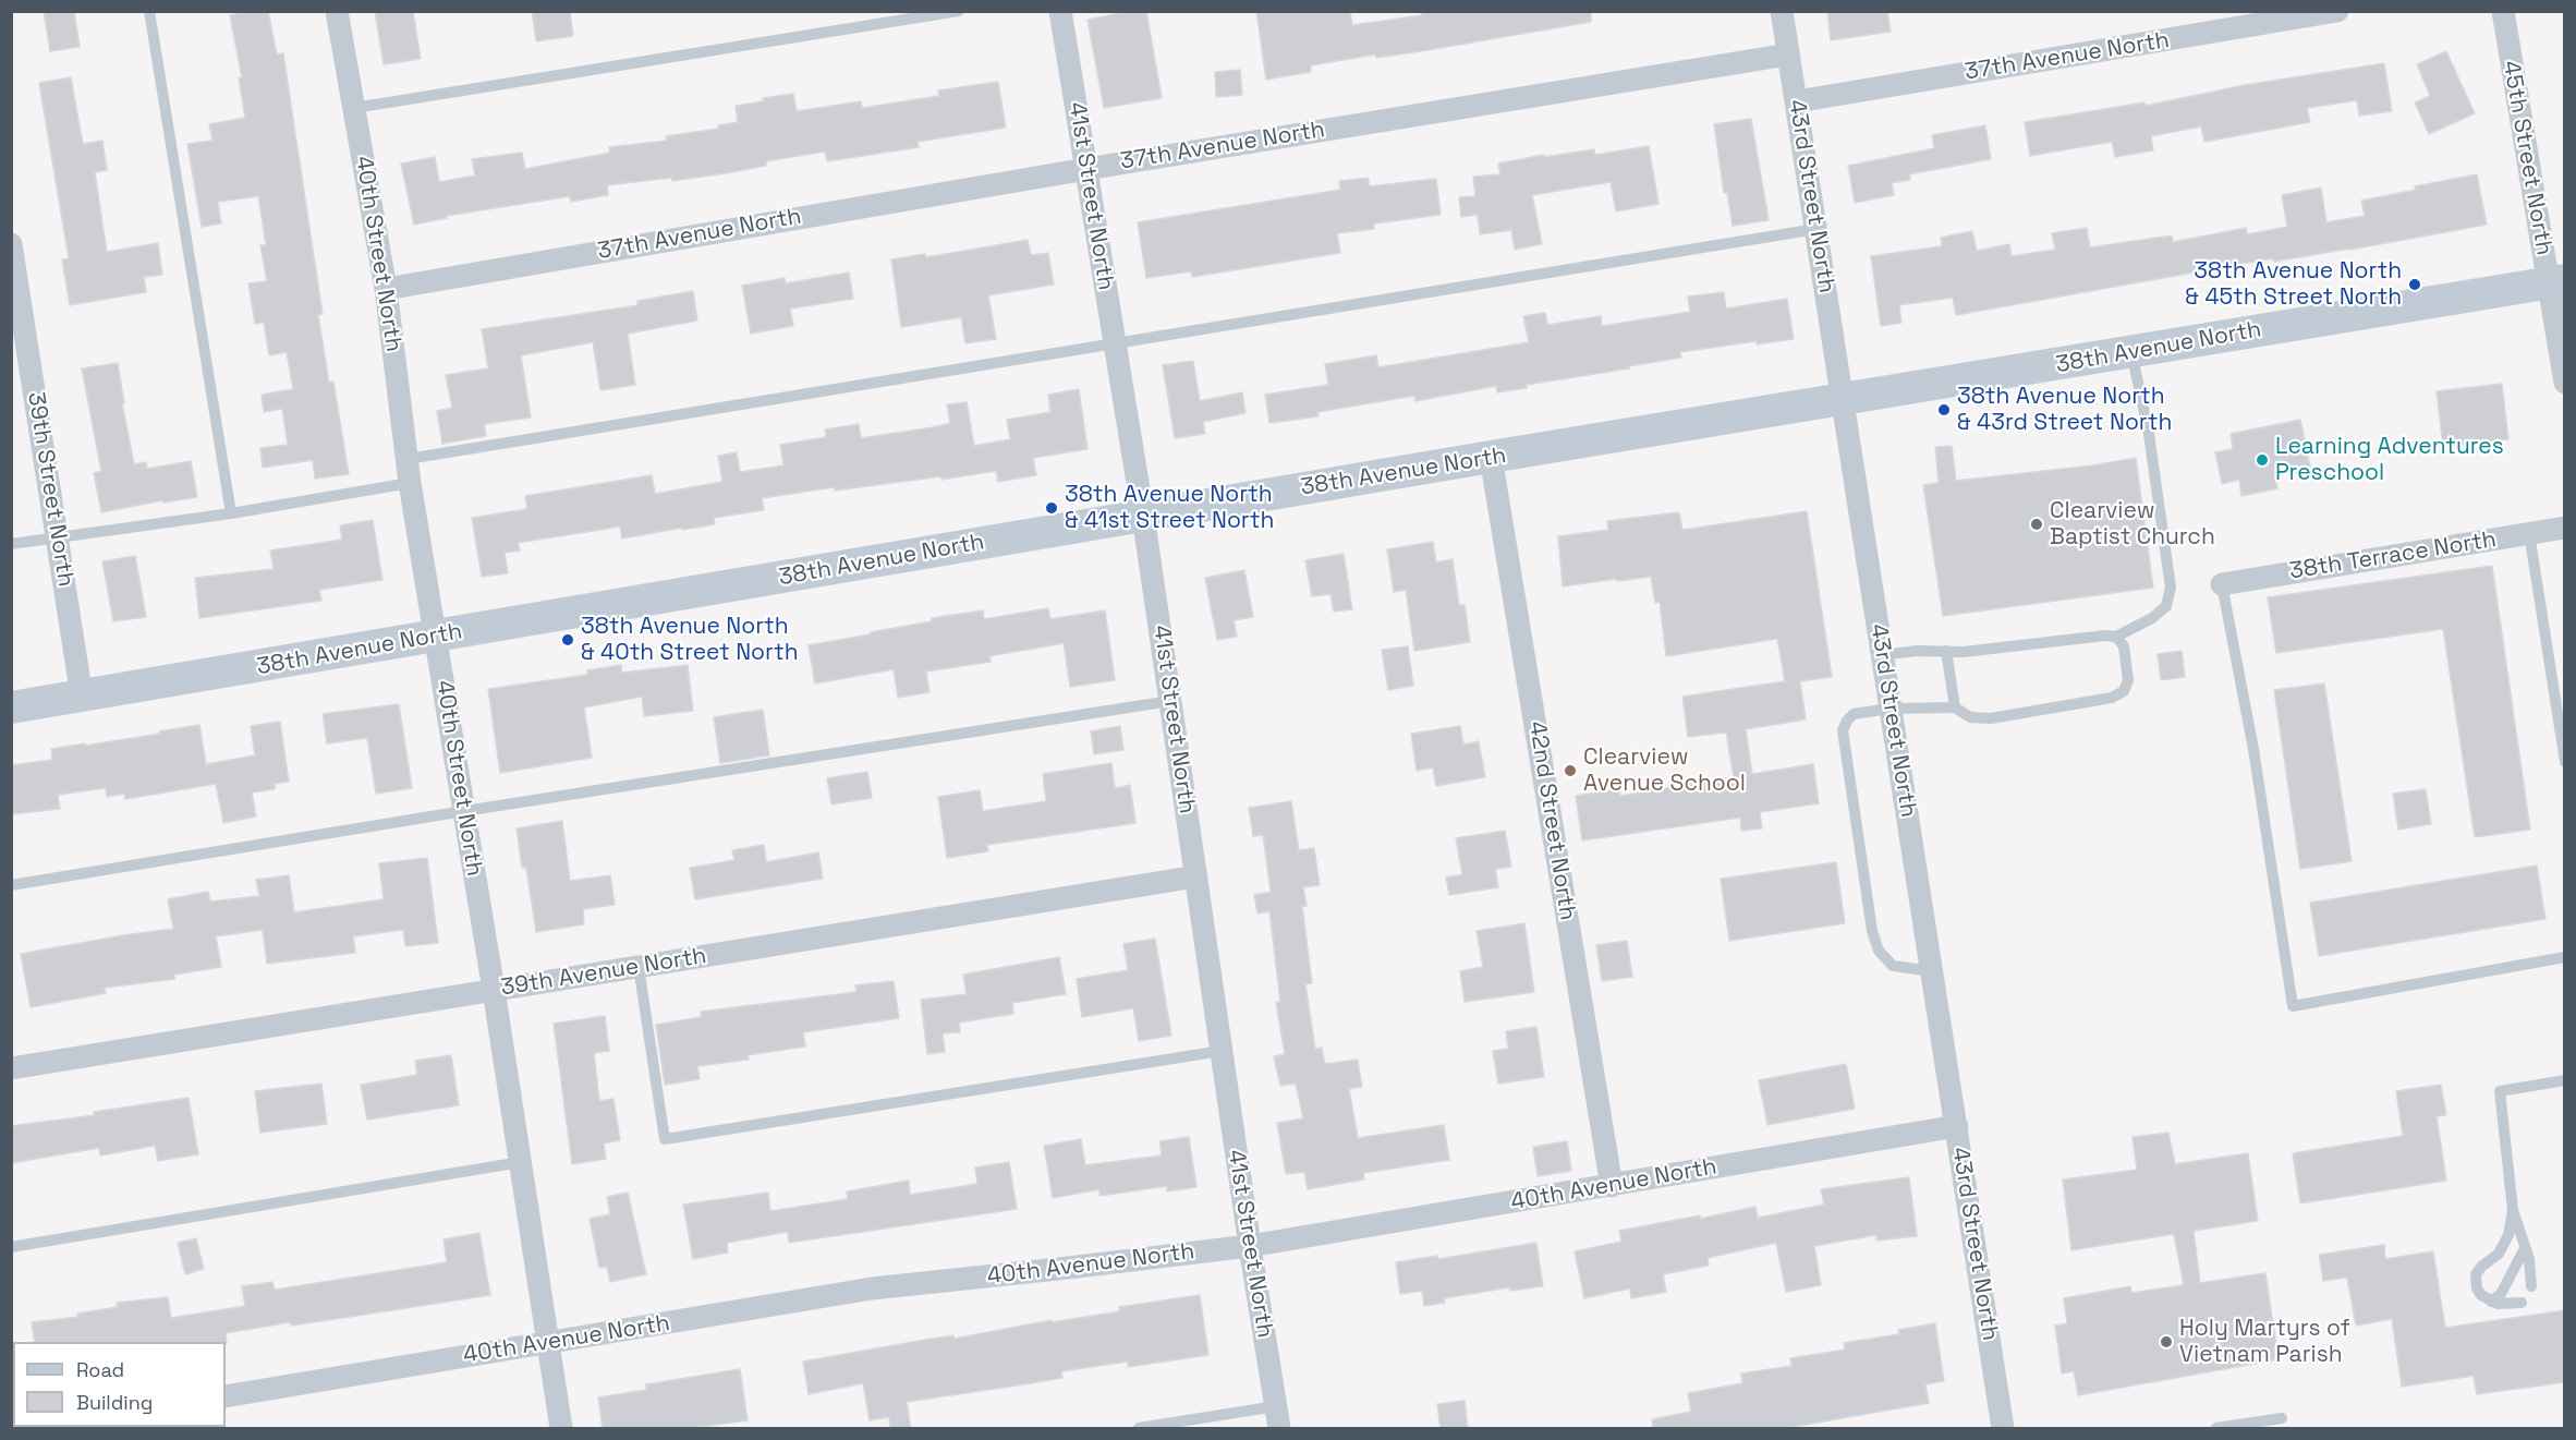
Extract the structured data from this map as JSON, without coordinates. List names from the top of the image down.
{
  "streets": {
    "main road": ["38th Avenue North"],
    "street": [
      "37th Avenue North",
      "45th Street North",
      "41st Street North",
      "43rd Street North",
      "40th Street North",
      "39th Street North",
      "38th Terrace North",
      "42nd Street North",
      "39th Avenue North",
      "40th Avenue North"
    ]
  },
  "crossings": [
    ["37th Avenue North", "41st Street North"],
    ["37th Avenue North", "43rd Street North"],
    ["37th Avenue North", "40th Street North"],
    ["45th Street North", "38th Avenue North"],
    ["41st Street North", "38th Avenue North"],
    ["41st Street North", "39th Avenue North"],
    ["41st Street North", "40th Avenue North"],
    ["43rd Street North", "38th Avenue North"],
    ["43rd Street North", "40th Avenue North"],
    ["40th Street North", "38th Avenue North"],
    ["40th Street North", "39th Avenue North"],
    ["40th Street North", "40th Avenue North"],
    ["38th Avenue North", "39th Street North"],
    ["38th Avenue North", "42nd Street North"],
    ["42nd Street North", "40th Avenue North"]
  ],
  "places": [
    "38th Avenue North & 45th Street North",
    "38th Avenue North & 43rd Street North",
    "Learning Adventures Preschool",
    "38th Avenue North & 41st Street North",
    "Clearview Baptist Church",
    "38th Avenue North & 40th Street North",
    "Clearview Avenue School",
    "Holy Martyrs of Vietnam Parish"
  ],
  "legend": ["Road", "Building"]
}
